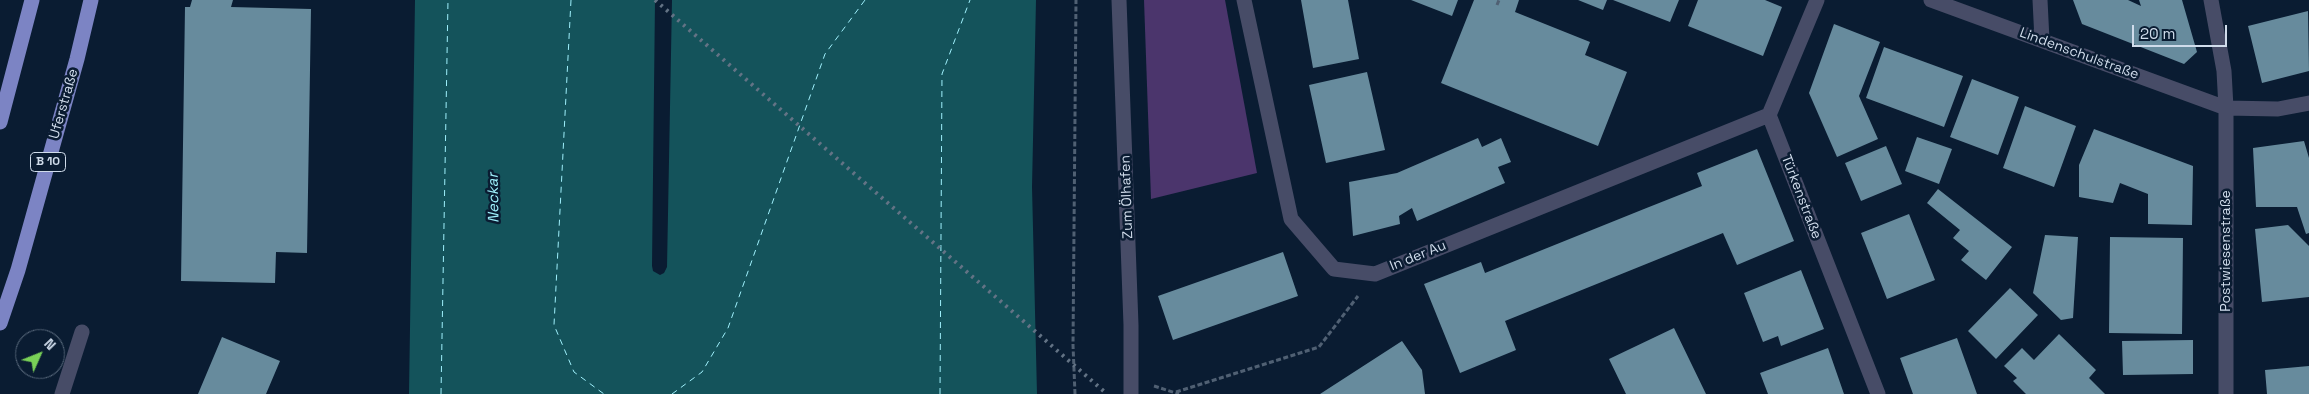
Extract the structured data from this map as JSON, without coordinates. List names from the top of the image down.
{
  "streets": {
    "highway": ["Uferstraße", "B 10"],
    "street": [
      "Lindenschulstraße",
      "Zum Ölhafen",
      "Türkenstraße",
      "Postwiesenstraße",
      "In der Au"
    ]
  },
  "crossings": [
    ["Lindenschulstraße", "Postwiesenstraße"],
    ["Türkenstraße", "In der Au"]
  ],
  "water": ["Neckar"],
  "scale_bar": "20 m",
  "north": "top right"
}
